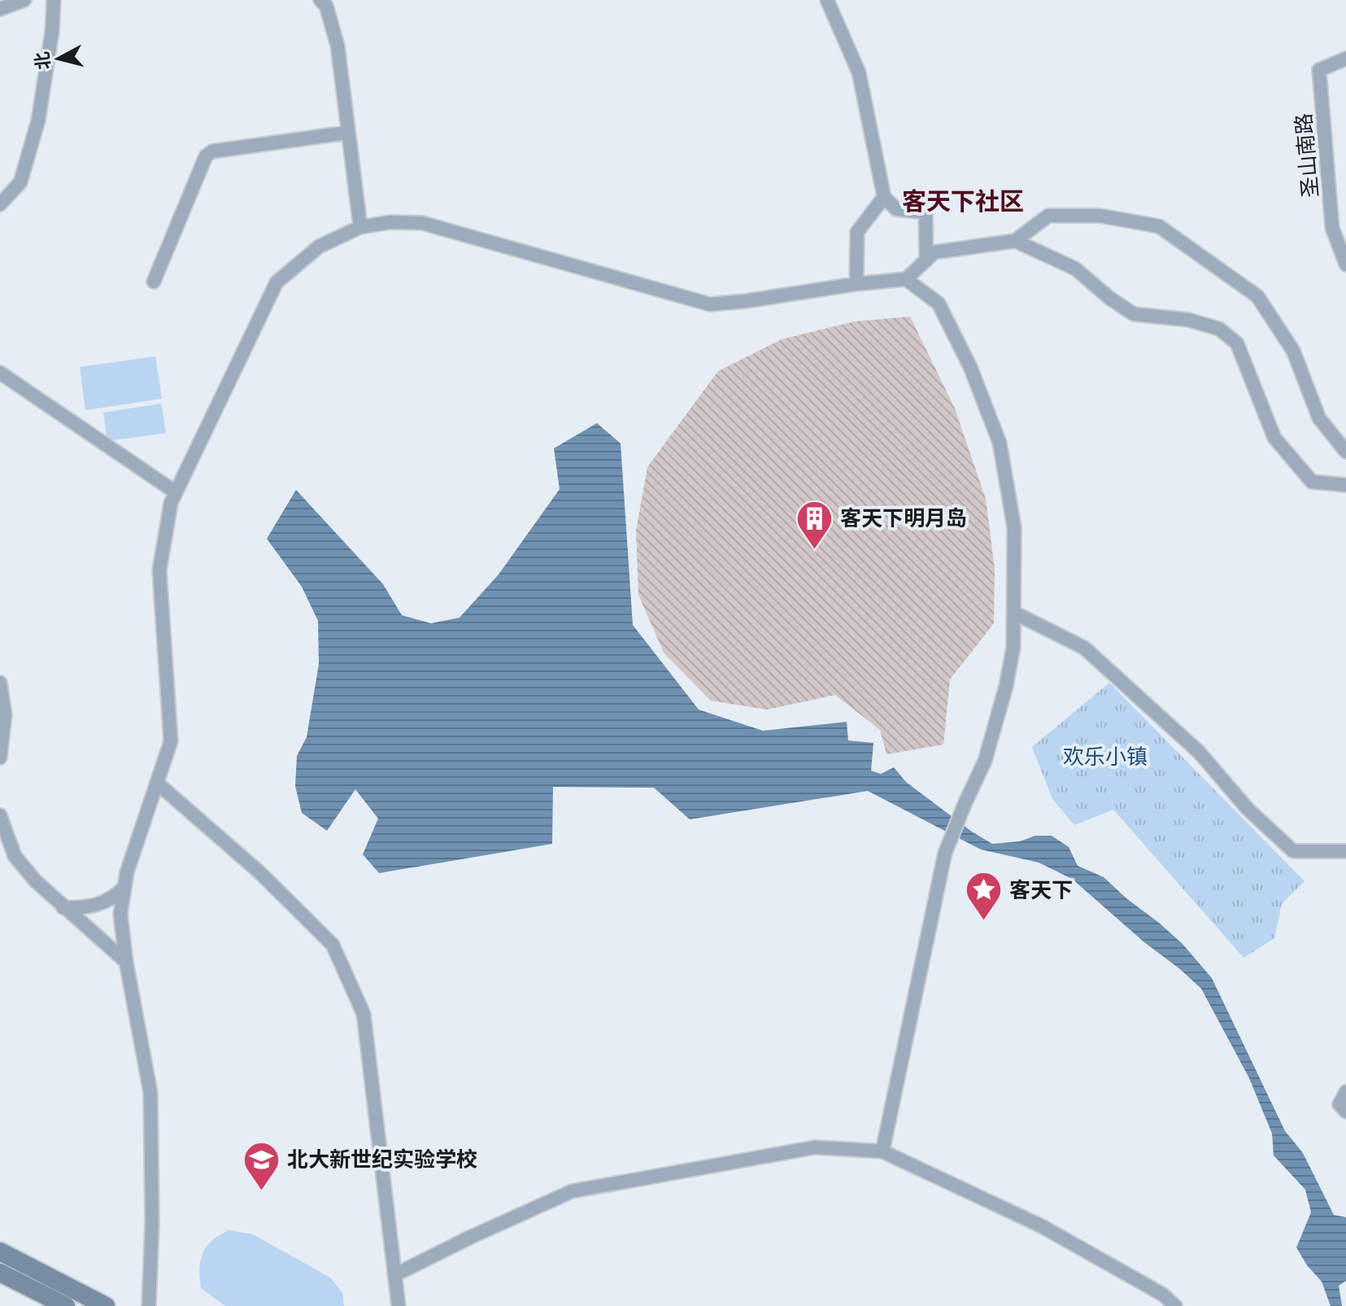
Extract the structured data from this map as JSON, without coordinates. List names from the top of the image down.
{
  "streets": {
    "street": ["圣山南路"]
  },
  "districts": ["客天下社区"],
  "parks": ["欢乐小镇"],
  "places": {
    "building": ["客天下明月岛"],
    "place": ["客天下"],
    "school or university": ["北大新世纪实验学校"]
  },
  "north": "left"
}
